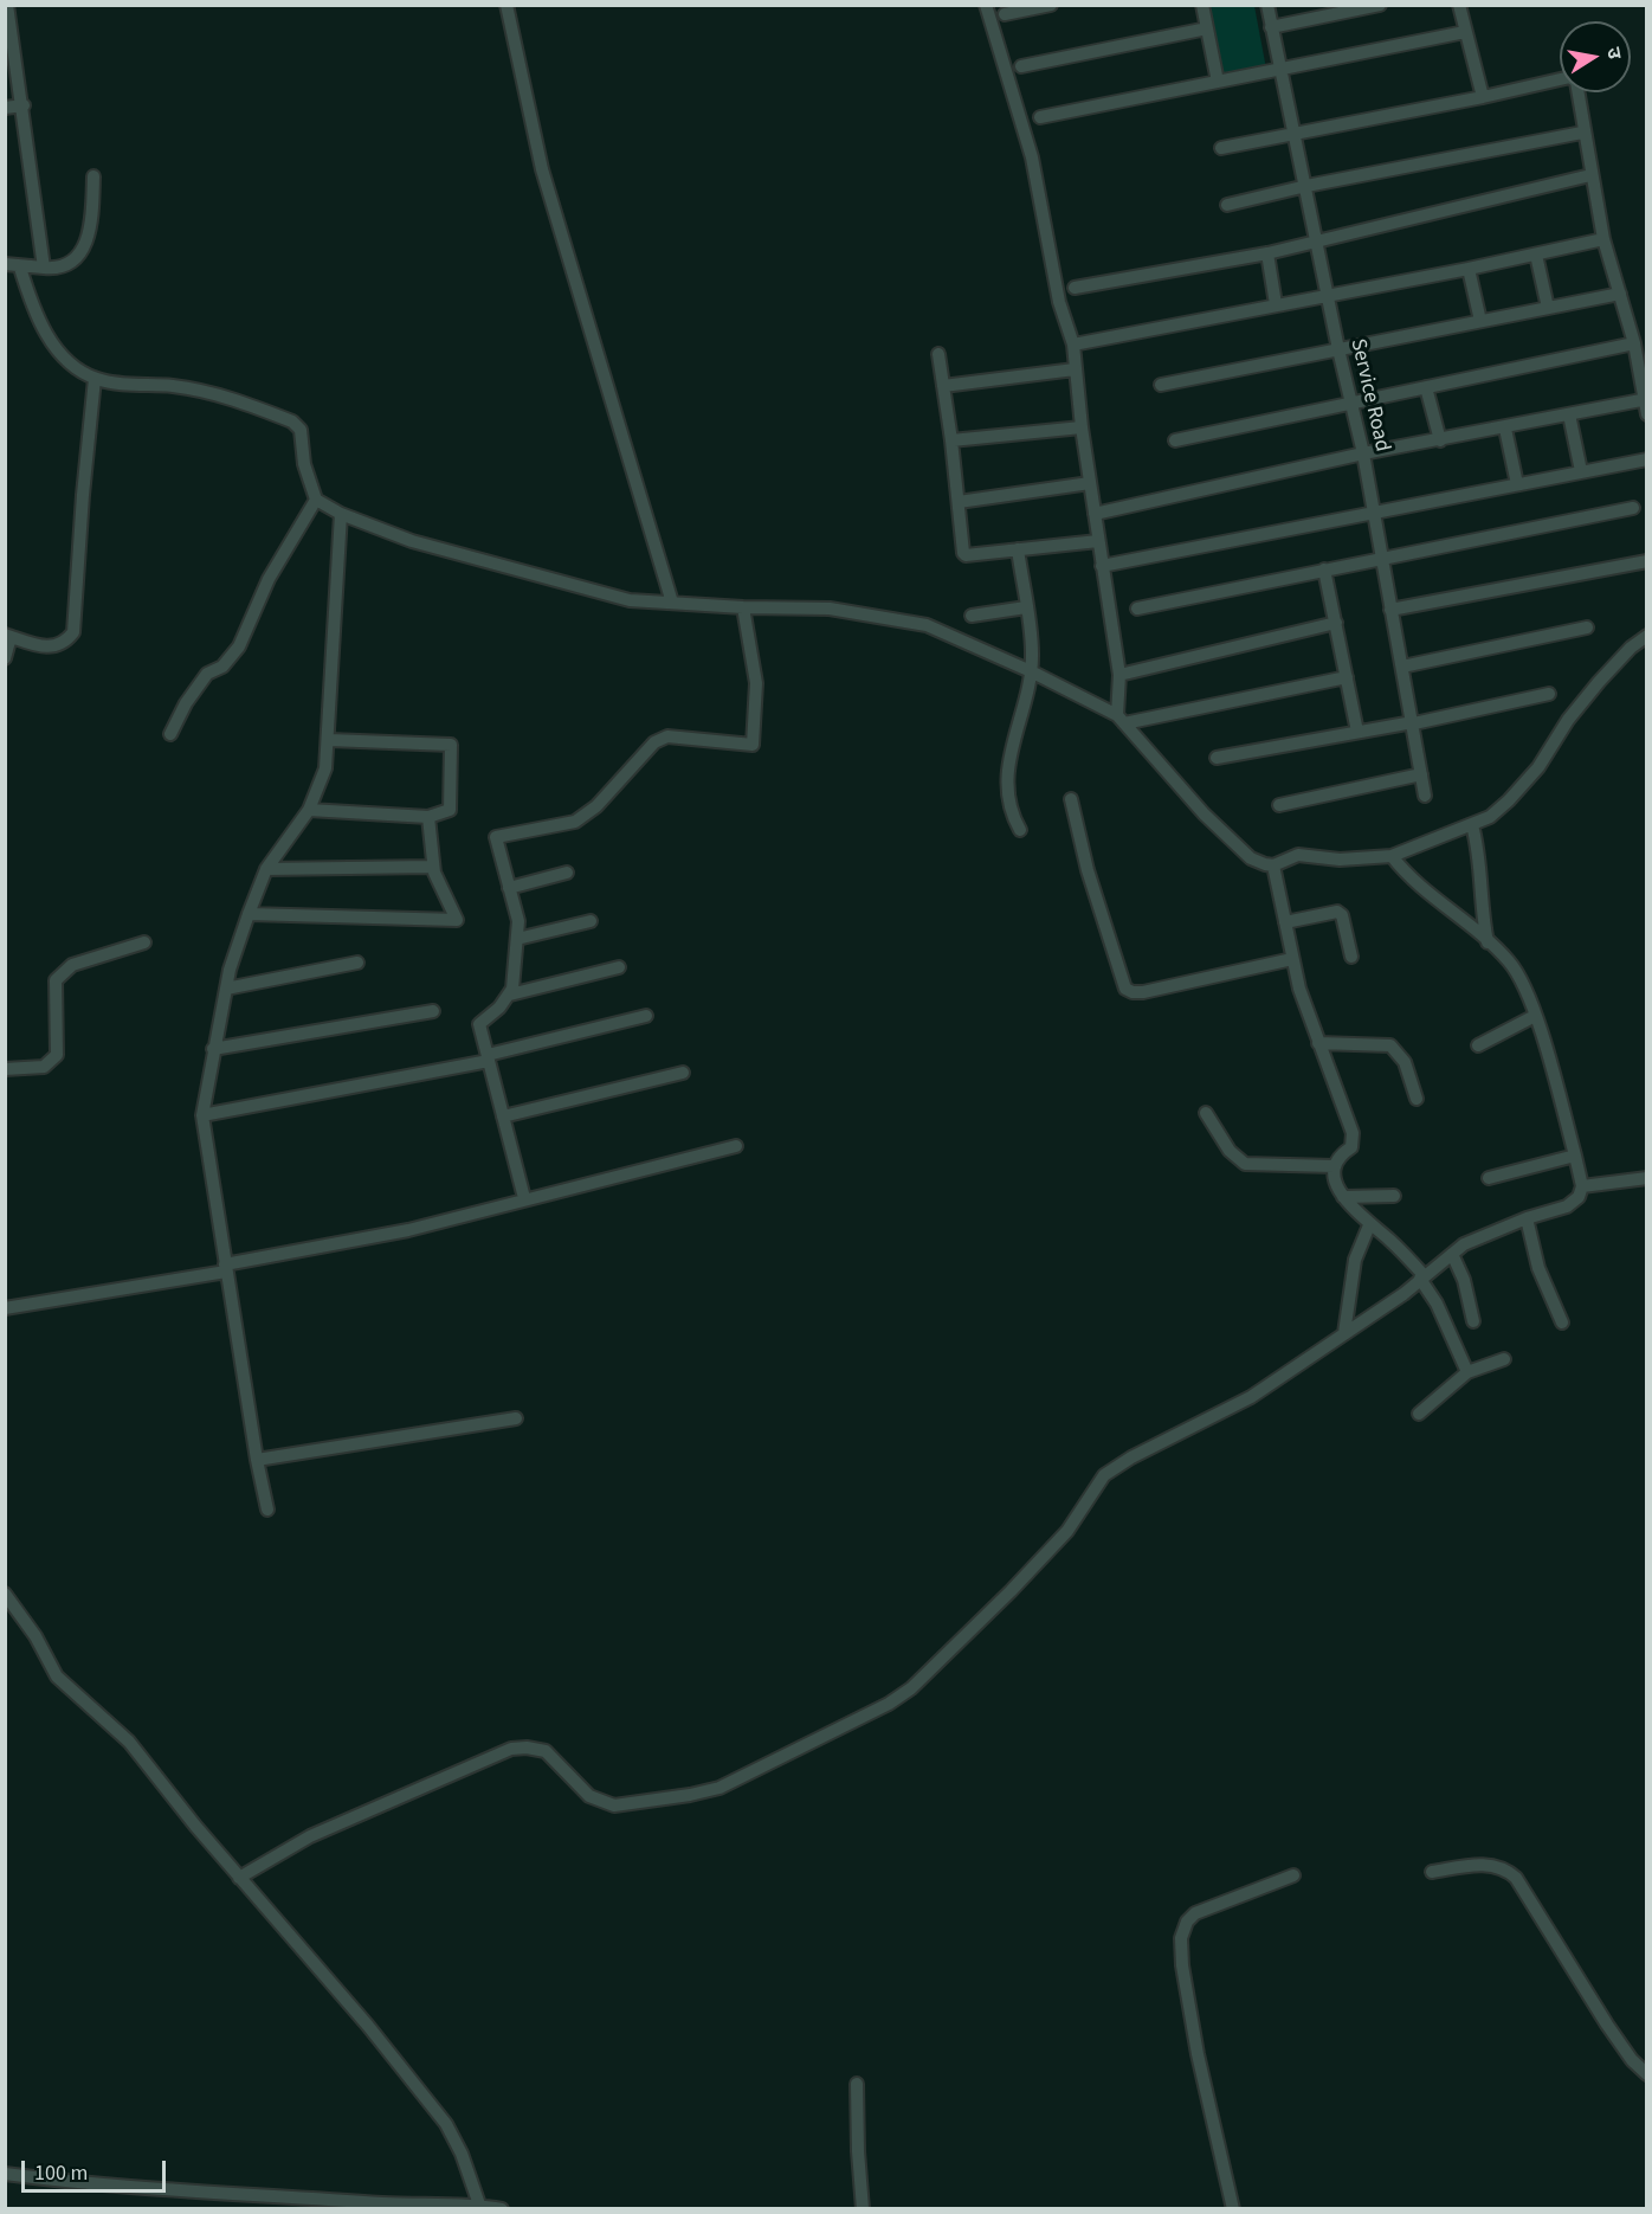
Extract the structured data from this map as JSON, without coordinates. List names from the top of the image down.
{
  "streets": {
    "street": ["Service Road"]
  },
  "scale_bar": "100 m",
  "north": "right"
}
